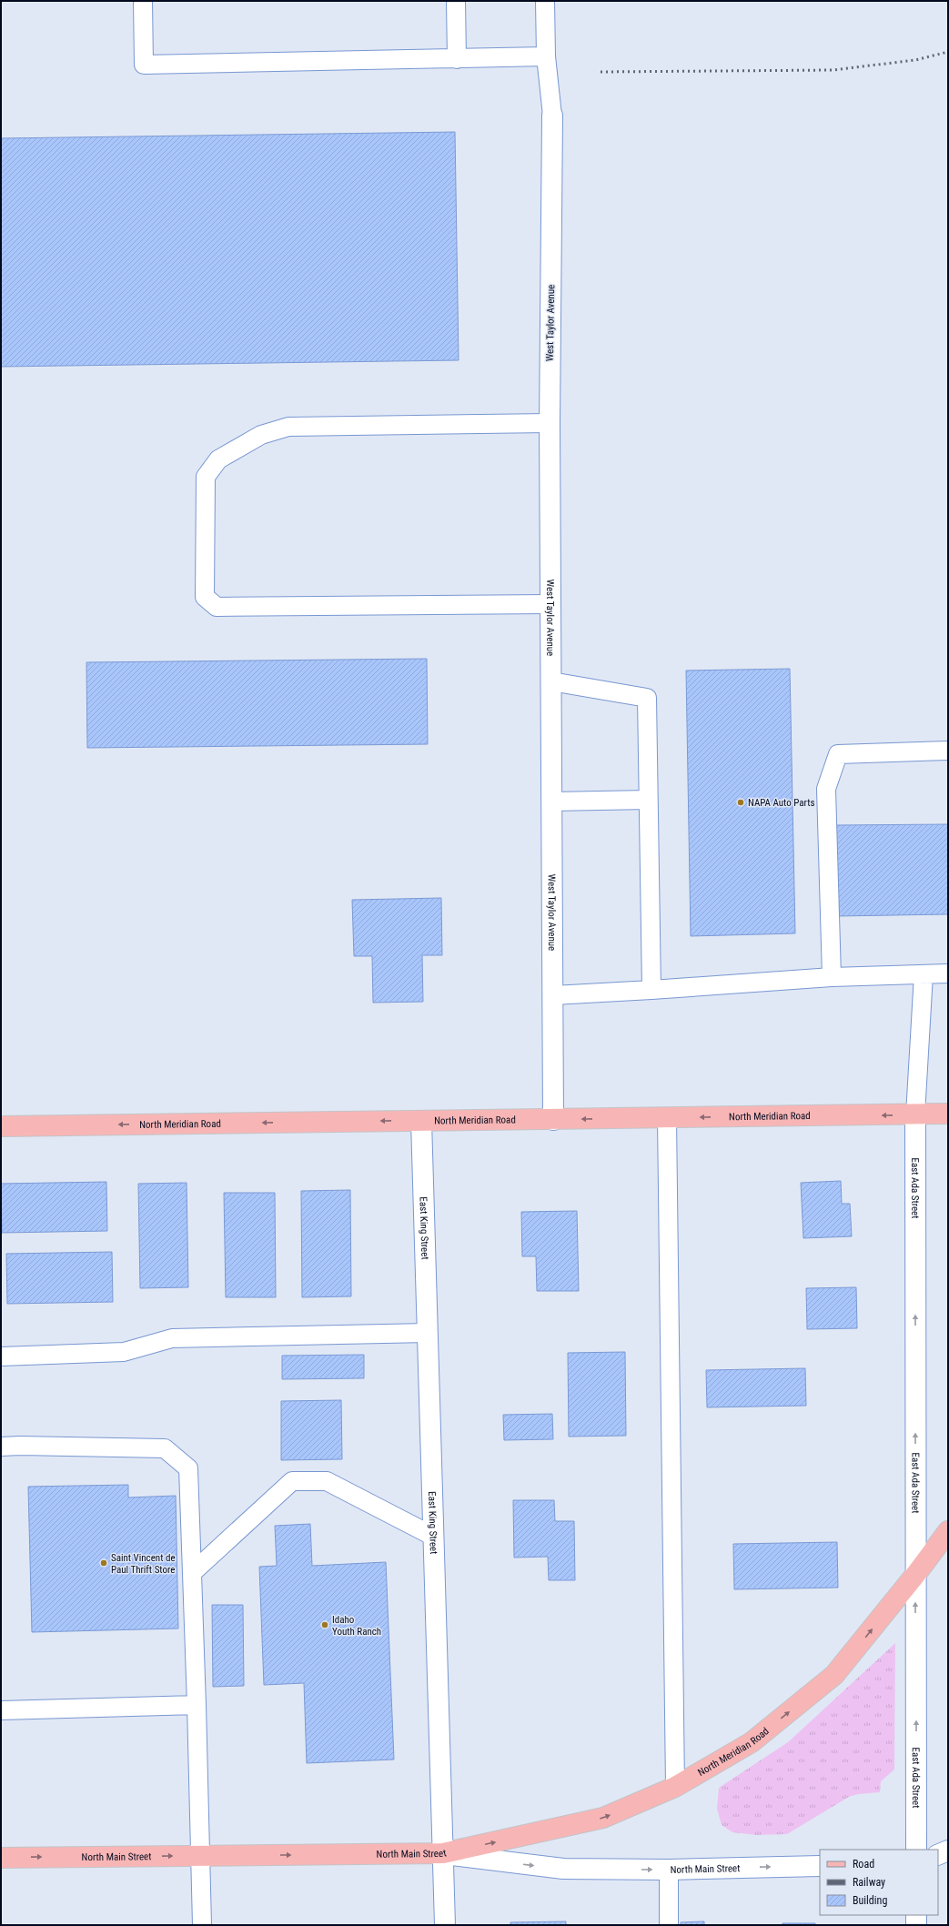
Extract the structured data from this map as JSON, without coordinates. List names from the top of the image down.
{
  "streets": {
    "main road": ["North Meridian Road", "North Main Street"],
    "street": ["West Taylor Avenue", "East Ada Street", "East King Street"]
  },
  "crossings": [
    ["West Taylor Avenue", "North Meridian Road"],
    ["North Meridian Road", "East Ada Street"],
    ["North Meridian Road", "East King Street"],
    ["North Meridian Road", "North Main Street"],
    ["East King Street", "North Main Street"]
  ],
  "one_way": ["East Ada Street", "North Main Street"],
  "places": ["NAPA Auto Parts", "Saint Vincent de Paul Thrift Store", "Idaho Youth Ranch"],
  "legend": ["Road", "Railway", "Building"]
}
